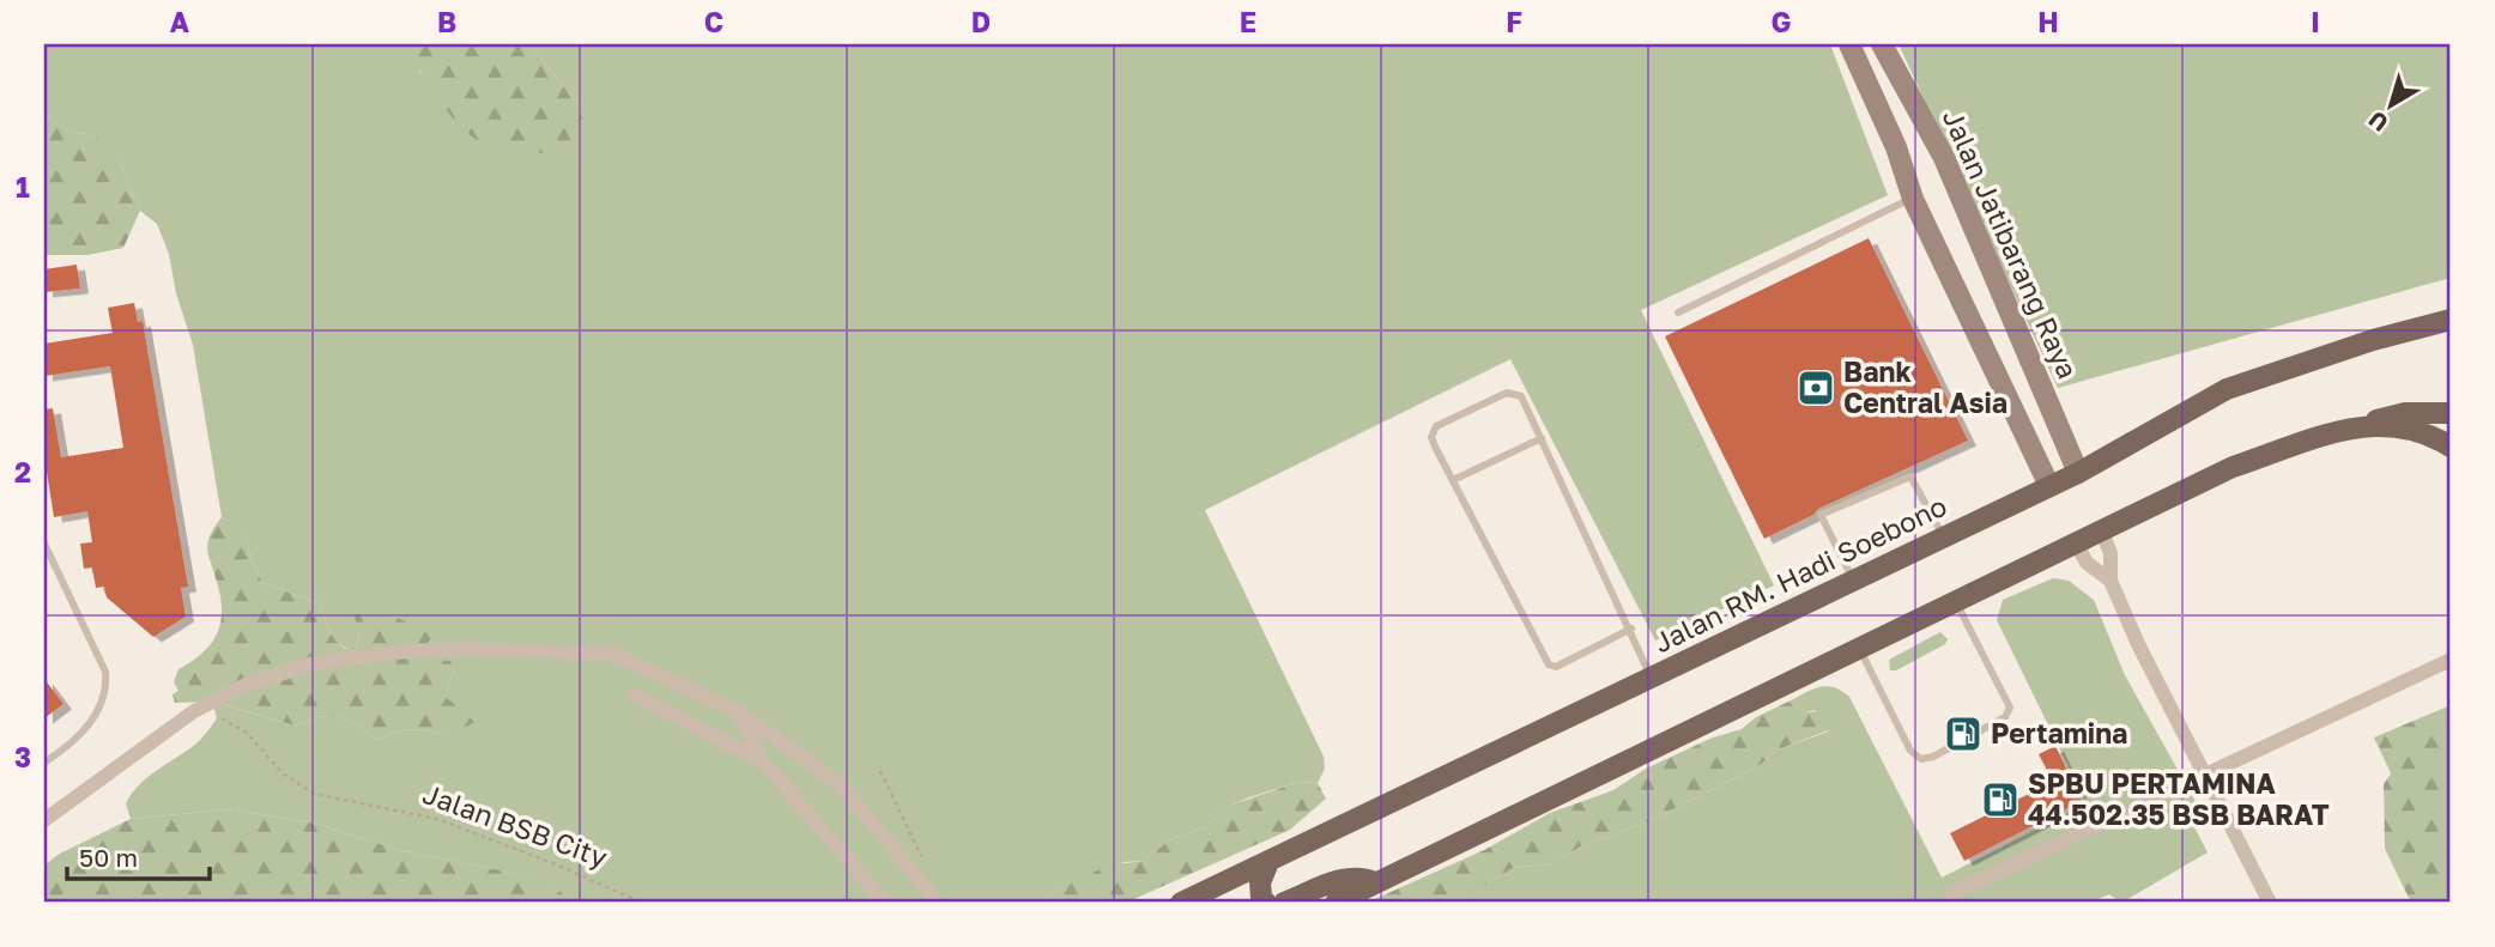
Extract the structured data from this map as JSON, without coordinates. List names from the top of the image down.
{
  "streets": {
    "main road": ["Jalan RM. Hadi Soebono"],
    "street": ["Jalan Jatibarang Raya"],
    "path": ["Jalan BSB City"]
  },
  "crossings": [
    ["Jalan Jatibarang Raya", "Jalan RM. Hadi Soebono"]
  ],
  "places": {
    "bank": ["Bank Central Asia"],
    "fuel station": ["Pertamina", "SPBU PERTAMINA 44.502.35 BSB BARAT"]
  },
  "scale_bar": "50 m",
  "north": "bottom left",
  "grid": {
    "columns": [
      "A",
      "B",
      "C",
      "D",
      "E",
      "F",
      "G",
      "H",
      "I"
    ],
    "rows": ["1", "2", "3"]
  }
}
